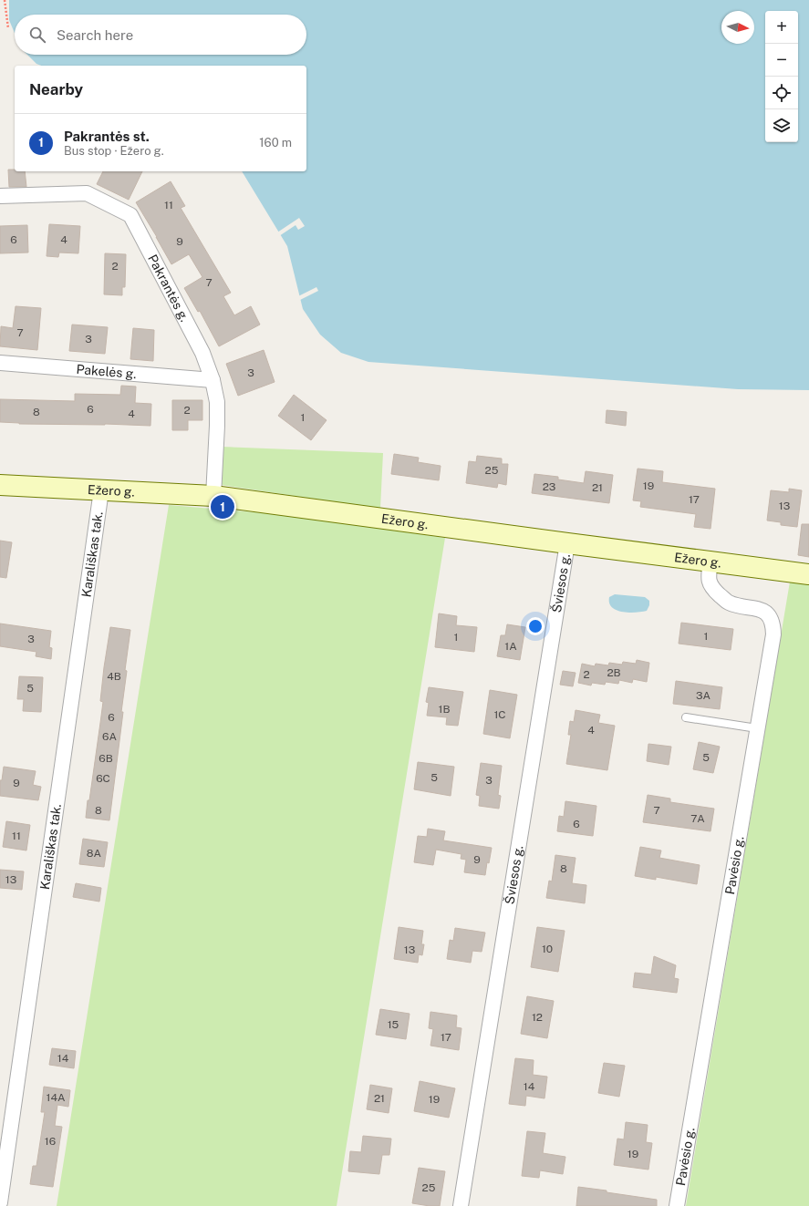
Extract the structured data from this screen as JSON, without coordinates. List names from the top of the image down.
{
  "streets": {
    "main road": ["Ežero g."],
    "street": [
      "Pakrantės g.",
      "Pakelės g.",
      "Karališkas tak.",
      "Šviesos g.",
      "Pavėsio g."
    ]
  },
  "crossings": [
    ["Pakrantės g.", "Pakelės g."],
    ["Pakrantės g.", "Ežero g."],
    ["Ežero g.", "Karališkas tak."],
    ["Ežero g.", "Šviesos g."],
    ["Ežero g.", "Pavėsio g."]
  ],
  "house_numbers": [
    "11",
    "6",
    "4",
    "9",
    "2",
    "7",
    "7",
    "3",
    "3",
    "6",
    "2",
    "8",
    "4",
    "1",
    "25",
    "19",
    "23",
    "21",
    "17",
    "13",
    "1",
    "1",
    "3",
    "1A",
    "2B",
    "2",
    "4B",
    "5",
    "3A",
    "1B",
    "1C",
    "6",
    "4",
    "6A",
    "5",
    "6B",
    "5",
    "6C",
    "3",
    "9",
    "8",
    "7",
    "7A",
    "6",
    "11",
    "8A",
    "9",
    "8",
    "13",
    "10",
    "13",
    "12",
    "15",
    "17",
    "14",
    "14",
    "14A",
    "21",
    "19",
    "16",
    "19",
    "25"
  ],
  "north": "right",
  "page": {
    "map_buttons": ["+", "−"],
    "search": "Search here",
    "heading": "Nearby",
    "list": [
      {
        "mark": "1",
        "name": "Pakrantės st.",
        "note": "Bus stop · Ežero g.",
        "value": "160 m"
      }
    ],
    "pins": "1"
  }
}
